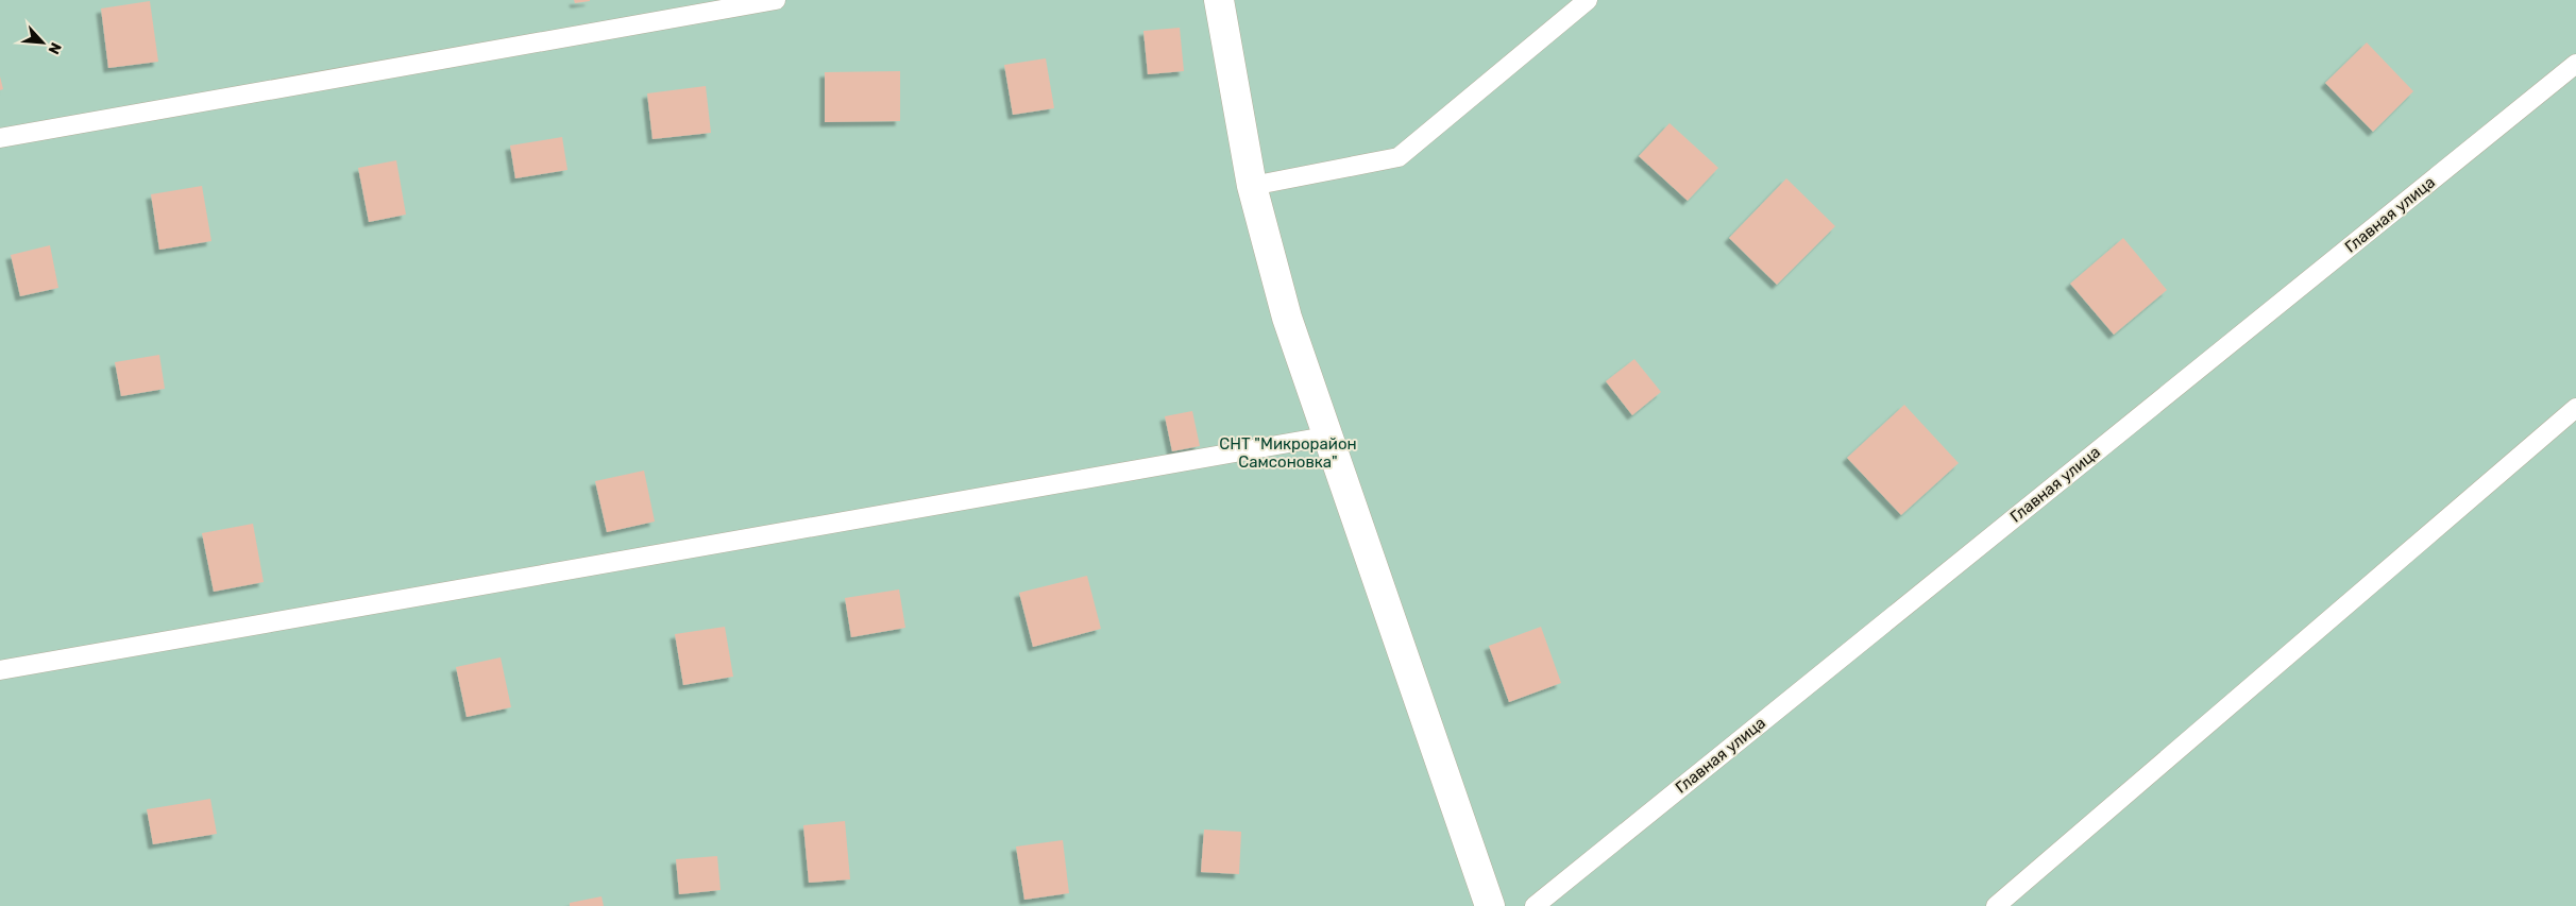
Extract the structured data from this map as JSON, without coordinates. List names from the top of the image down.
{
  "streets": {
    "lane": ["Главная улица"]
  },
  "parks": ["СНТ \"Микрорайон Самсоновка\""],
  "north": "bottom right"
}
